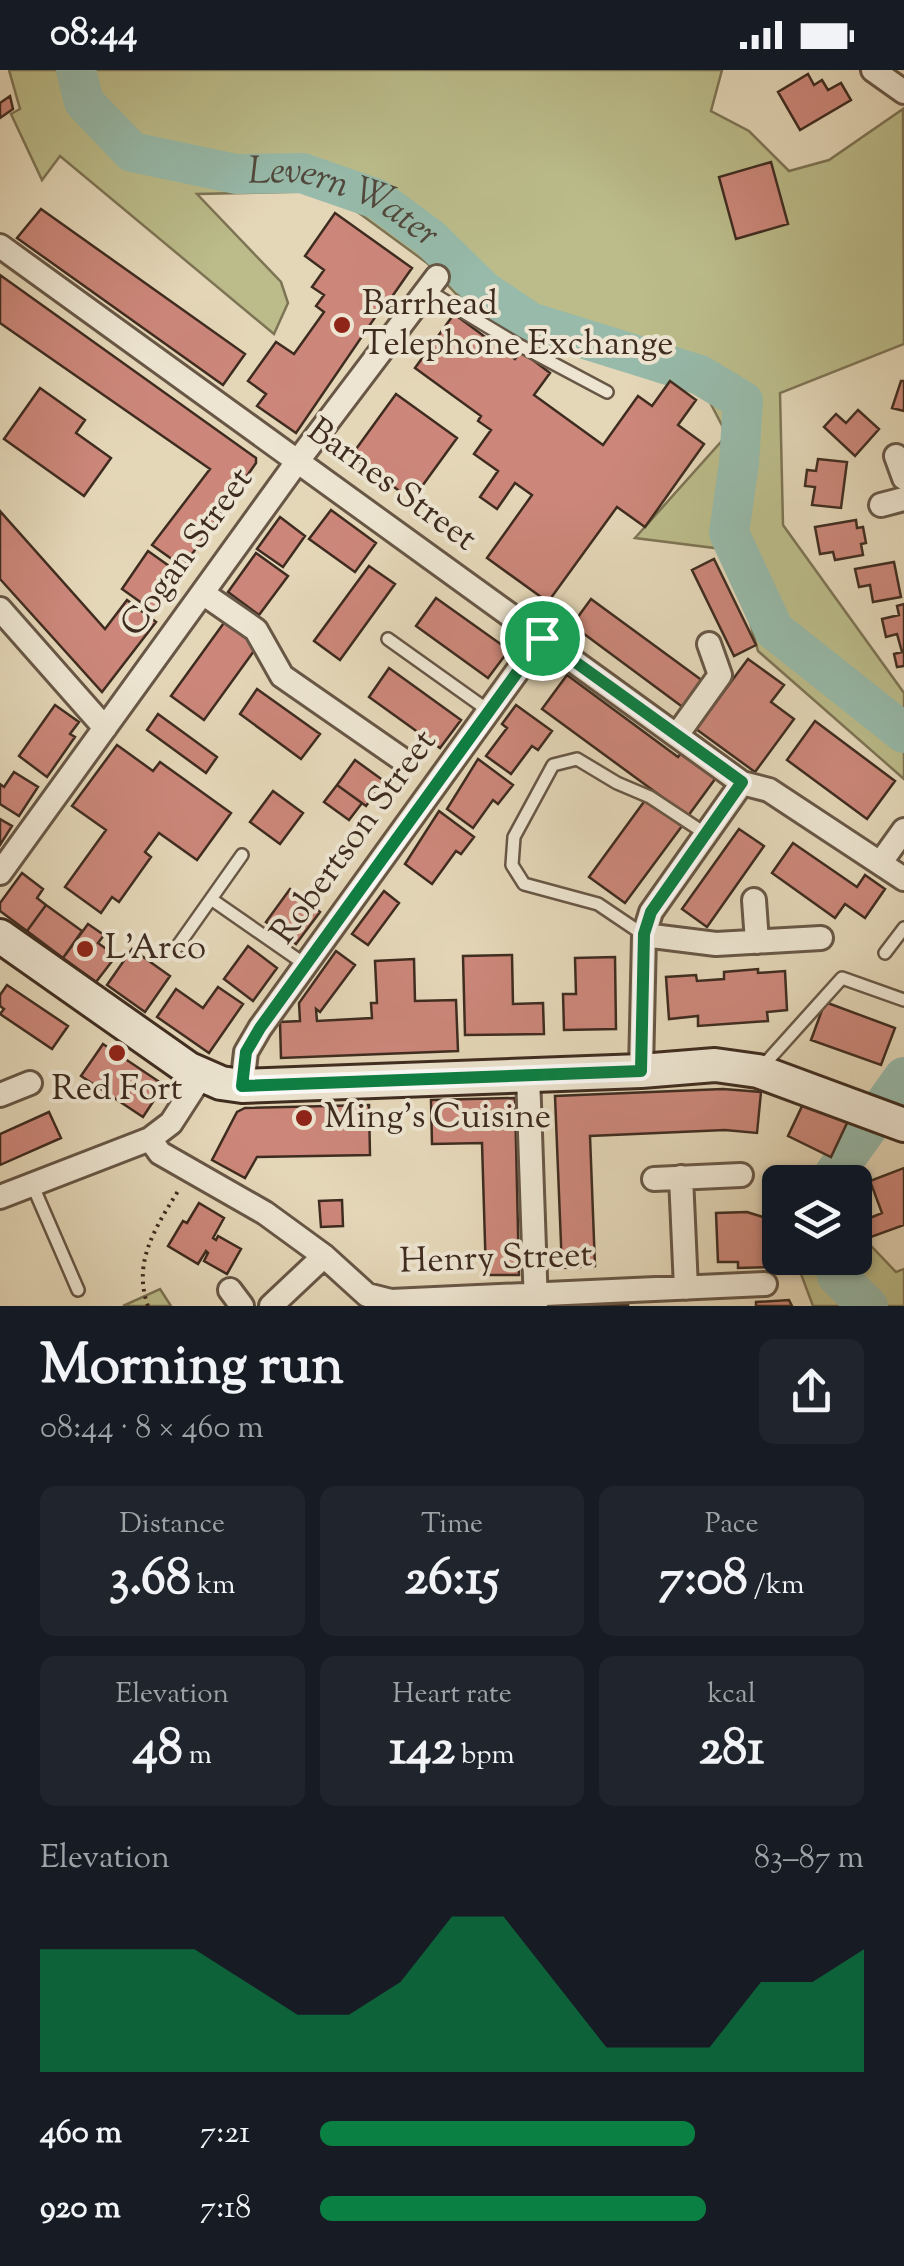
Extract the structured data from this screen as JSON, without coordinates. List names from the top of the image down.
{
  "streets": {
    "street": [
      "Barnes Street",
      "Cogan Street",
      "Robertson Street",
      "Henry Street"
    ]
  },
  "crossings": [
    ["Barnes Street", "Cogan Street"],
    ["Barnes Street", "Robertson Street"]
  ],
  "water": ["Levern Water"],
  "places": [
    "Barrhead Telephone Exchange",
    "L'Arco",
    "Red Fort",
    "Ming's Cuisine"
  ],
  "page": {
    "status": "08:44",
    "heading": ["Morning run", "08:44 · 8 × 460 m"],
    "stats": [
      ["Distance", "3.68 km"],
      ["Time", "26:15"],
      ["Pace", "7:08 /km"],
      ["Elevation", "48 m"],
      ["Heart rate", "142 bpm"],
      ["kcal", "281"]
    ],
    "chart": ["Elevation", "83–87 m"],
    "list": [
      {
        "name": "460 m",
        "note": "7:21"
      },
      {
        "name": "920 m",
        "note": "7:18"
      }
    ]
  }
}
